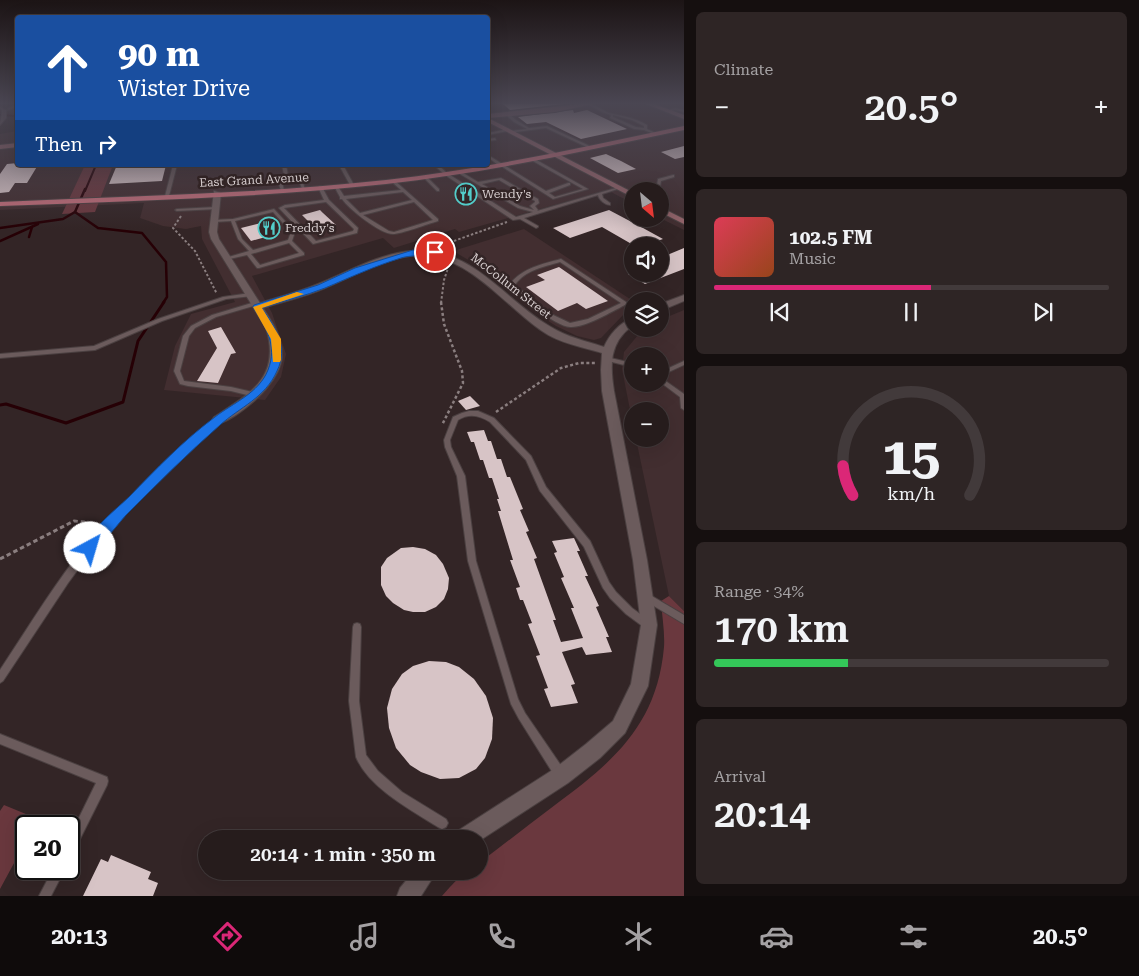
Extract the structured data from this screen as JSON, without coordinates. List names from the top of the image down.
{
  "streets": {
    "main road": ["East Grand Avenue"],
    "street": ["McCollum Street"]
  },
  "places": {
    "restaurant": ["Wendy's", "Freddy's"]
  },
  "north": "bottom right",
  "page": {
    "tile": [
      "Climate",
      ["Range · 34%", "170 km"],
      ["Arrival", "20:14"]
    ],
    "turn": ["90 m", "Wister Drive"],
    "heat": ["−", "20.5°", "+"],
    "then": "Then",
    "map_buttons": ["+", "−"],
    "song": ["102.5 FM", "Music"],
    "limit": "20",
    "trip": "20:14 · 1 min · 350 m",
    "tabs": ["20:13", "20.5°"],
    "gauge": ["15", "km/h"]
  }
}
